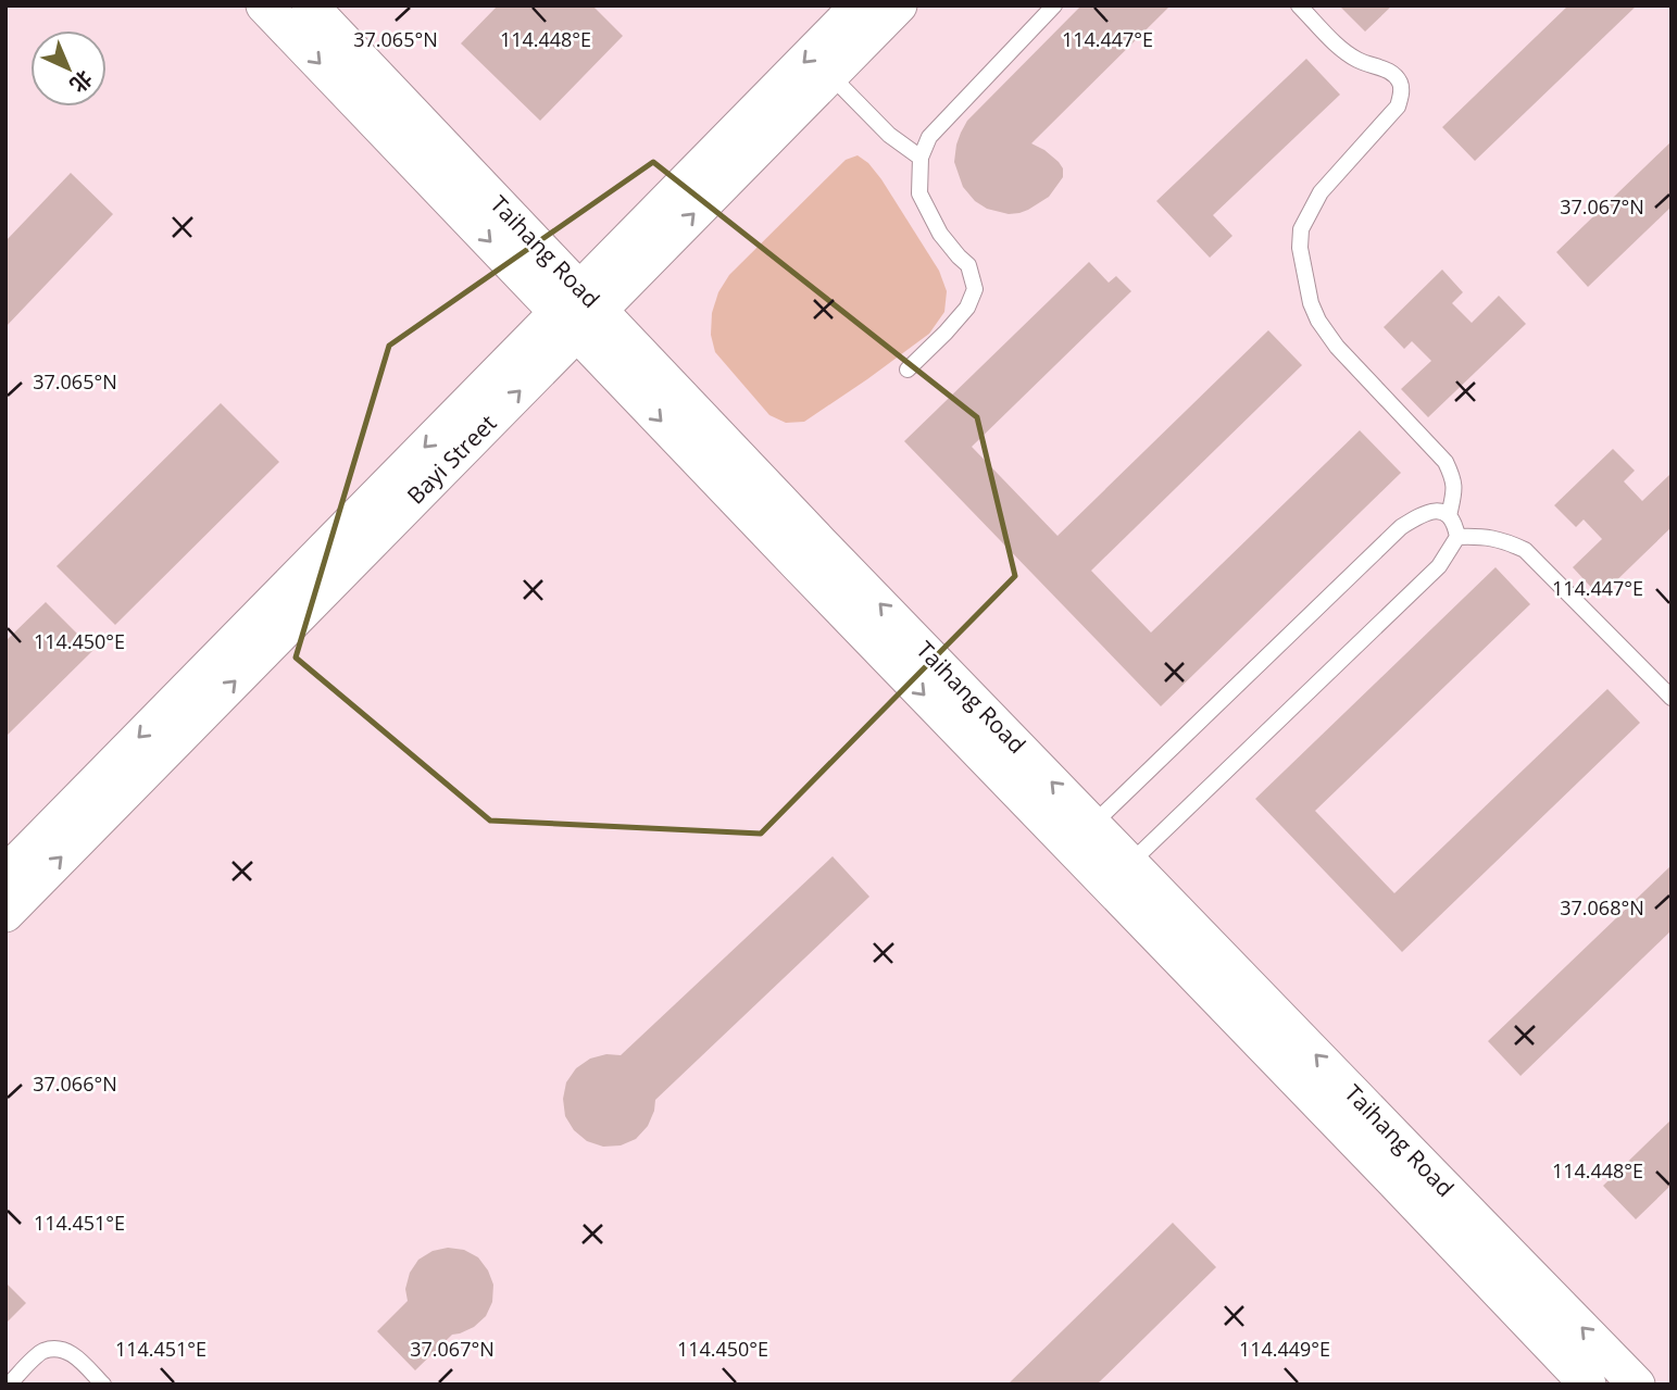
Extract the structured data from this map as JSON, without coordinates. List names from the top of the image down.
{
  "streets": {
    "street": ["Taihang Road", "Bayi Street"]
  },
  "crossings": [
    ["Taihang Road", "Bayi Street"]
  ],
  "north": "bottom right",
  "coordinates": [
    "37.065°N",
    "114.448°E",
    "114.447°E",
    "37.067°N",
    "114.450°E",
    "37.068°N",
    "37.066°N",
    "114.451°E",
    "114.449°E"
  ]
}
